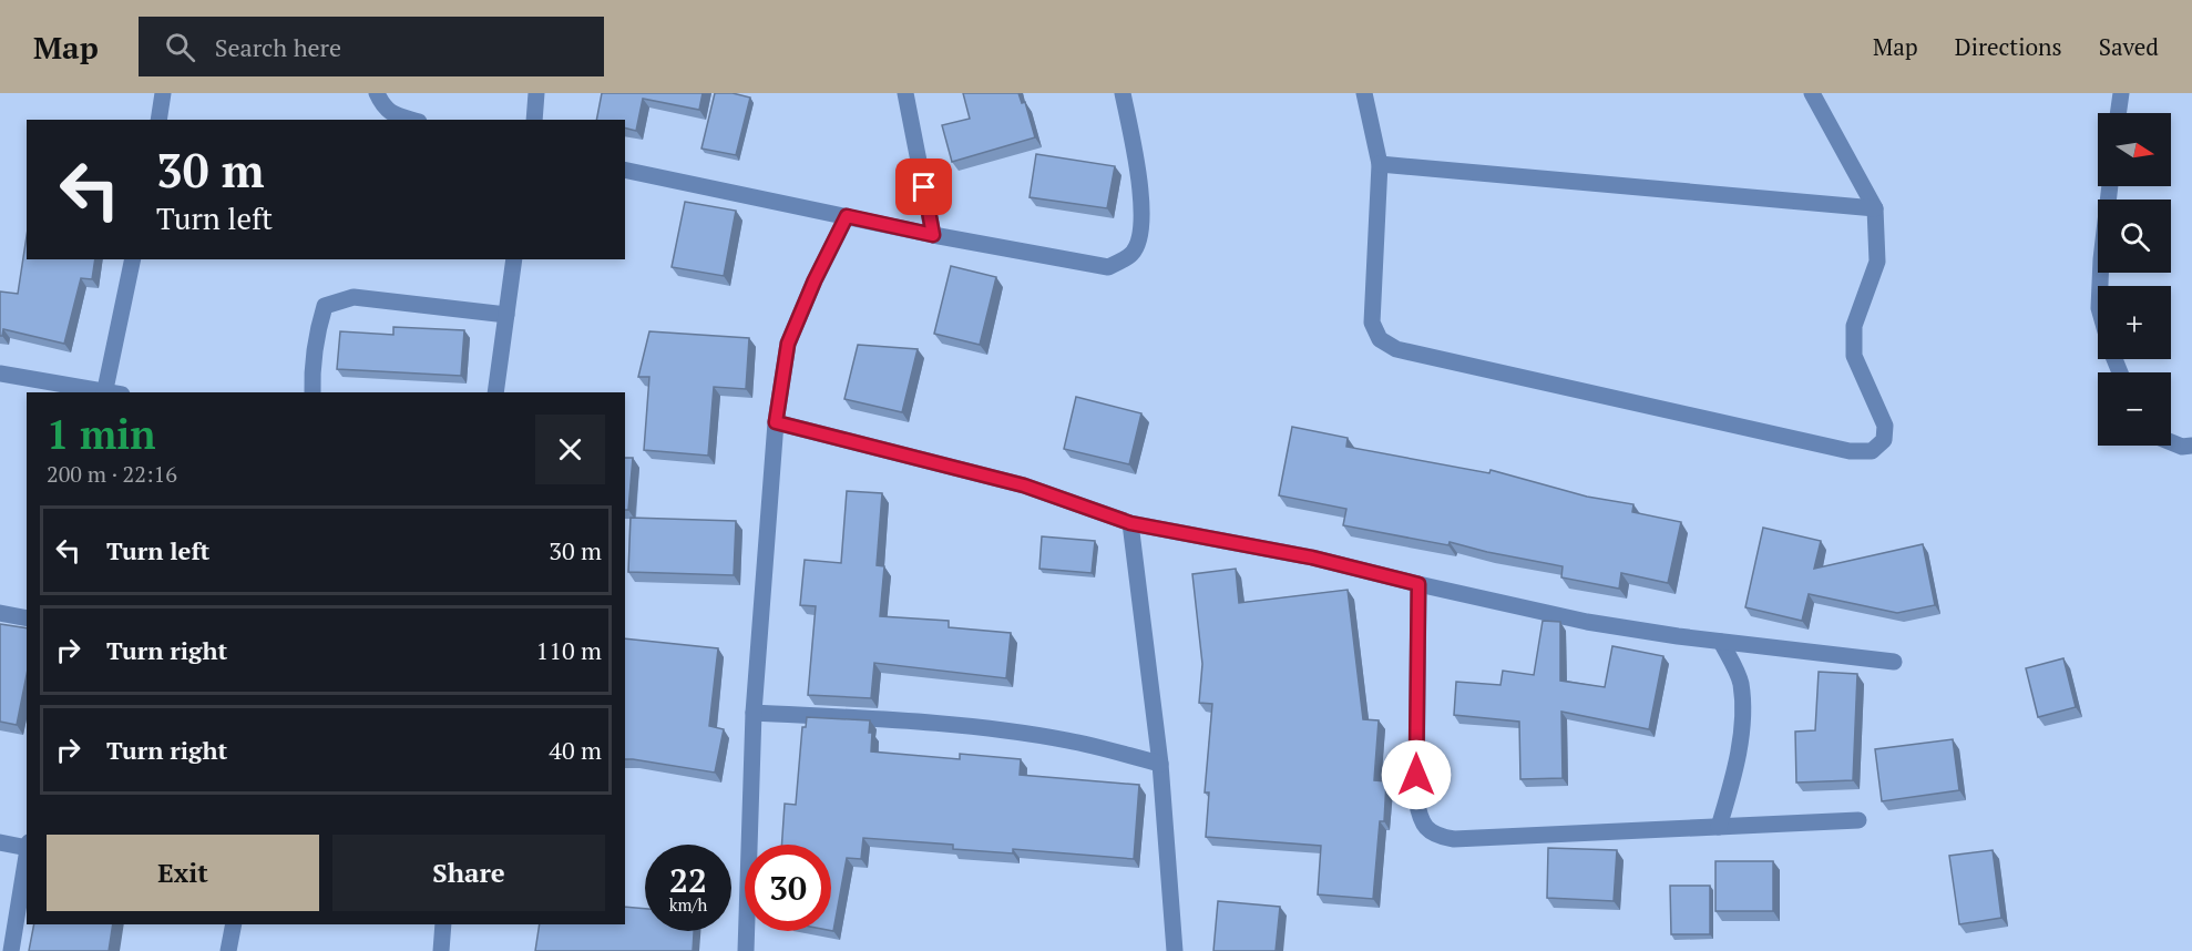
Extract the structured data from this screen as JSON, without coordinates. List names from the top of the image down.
{
  "north": "right",
  "page": {
    "header": "Map",
    "search": "Search here",
    "nav": ["Map", "Directions", "Saved"],
    "map_buttons": ["+", "−"],
    "turn": ["30 m", "Turn left"],
    "heading": ["1 min", "200 m · 22:16"],
    "list": [
      {
        "name": "Turn left",
        "value": "30 m"
      },
      {
        "name": "Turn right",
        "value": "110 m"
      },
      {
        "name": "Turn right",
        "value": "40 m"
      }
    ],
    "buttons": ["Exit", "Share"],
    "speed": "22 km/h",
    "limit": "30"
  }
}
